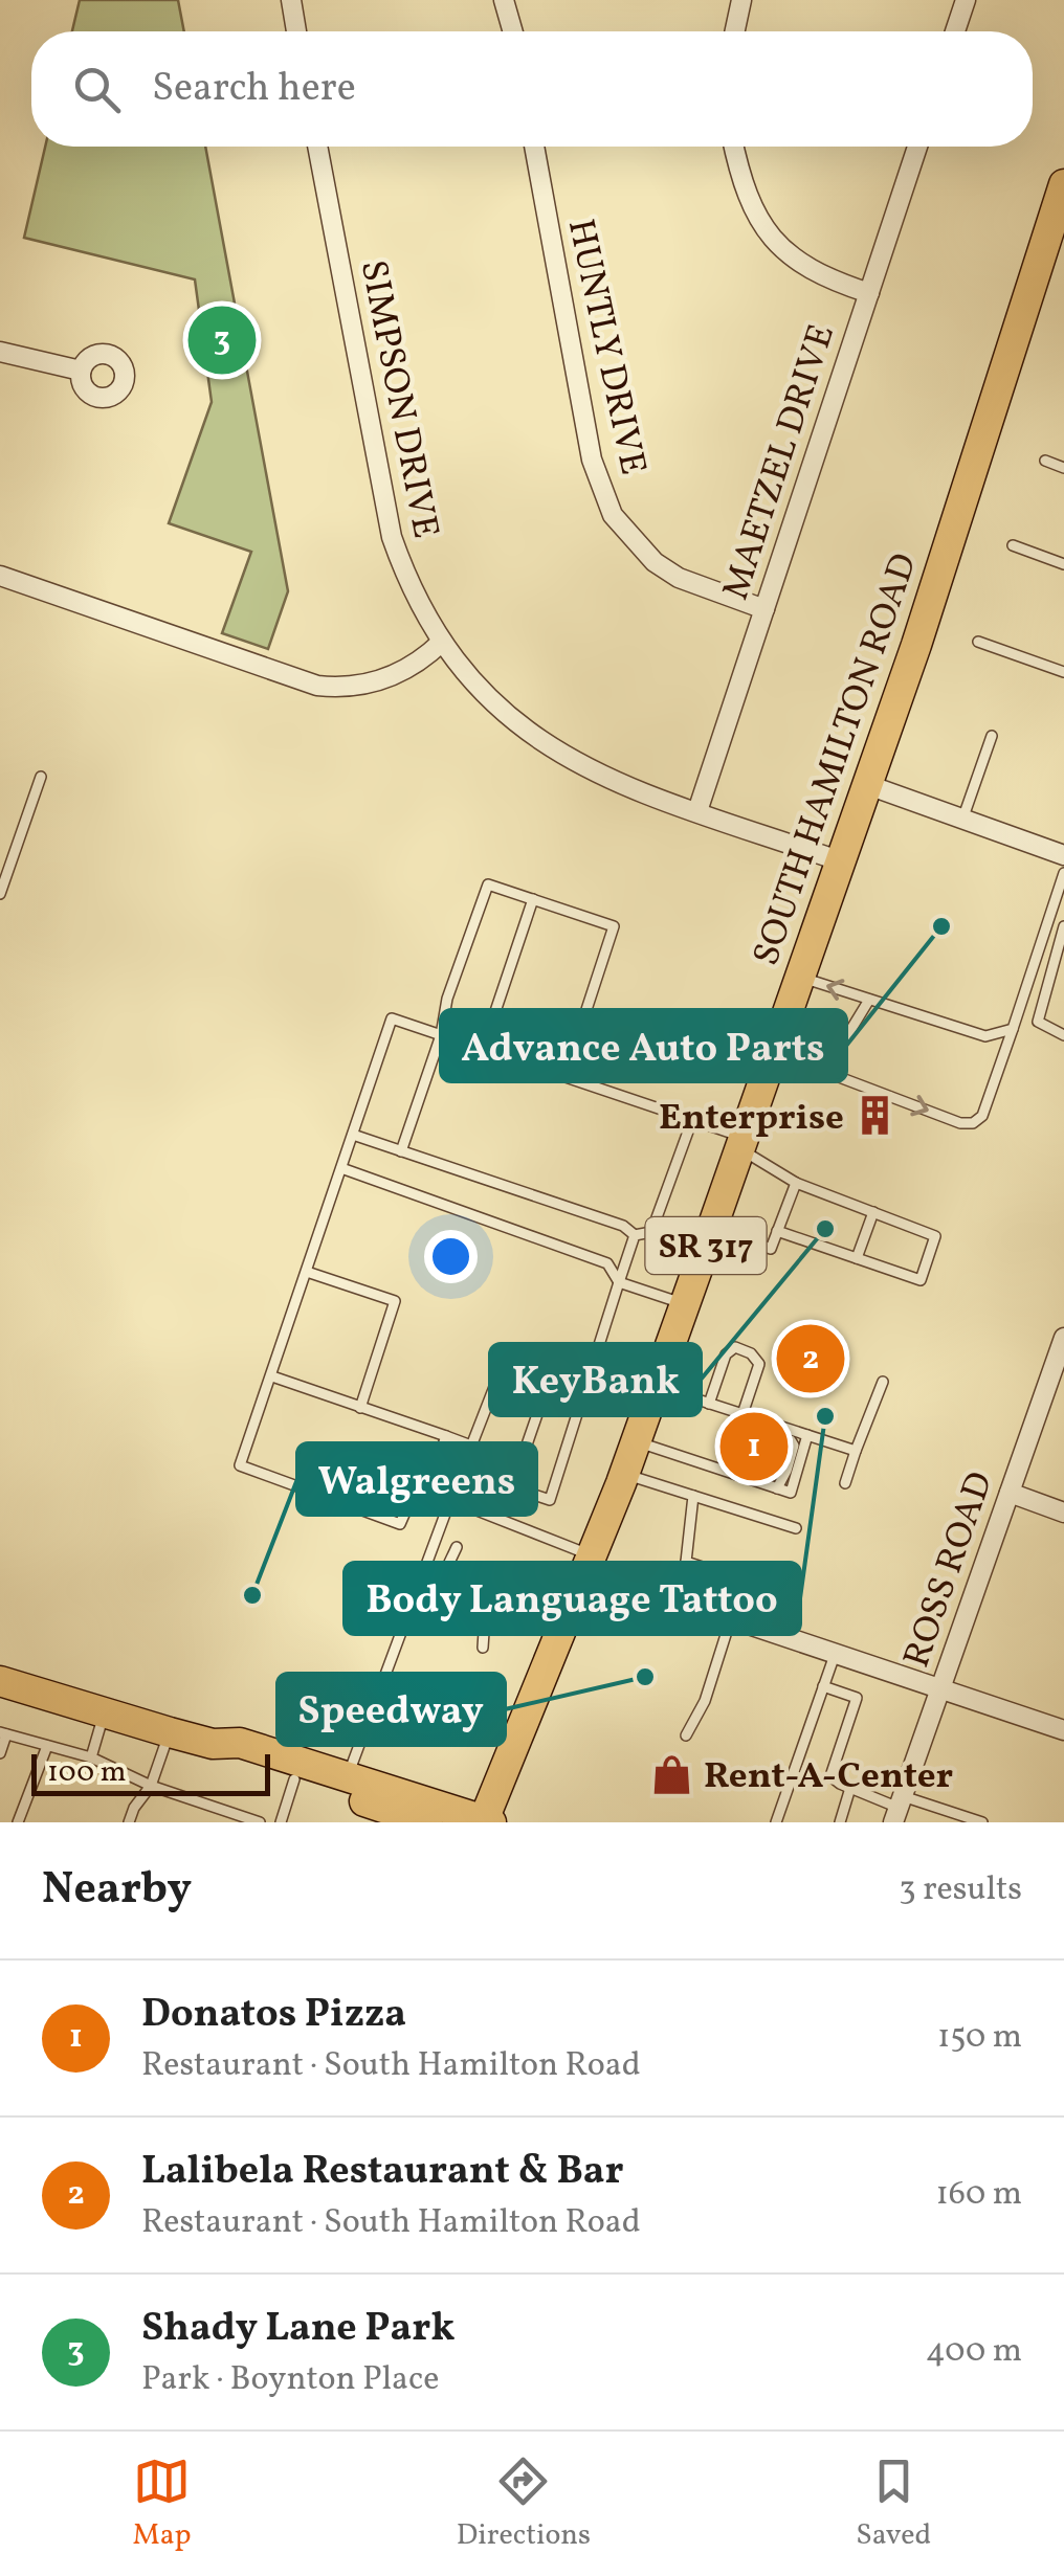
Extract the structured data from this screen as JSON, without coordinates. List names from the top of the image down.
{
  "streets": {
    "main road": ["SOUTH HAMILTON ROAD", "SR 317"],
    "street": [
      "HUNTLY DRIVE",
      "SIMPSON DRIVE",
      "MAETZEL DRIVE",
      "ROSS ROAD"
    ]
  },
  "crossings": [
    ["HUNTLY DRIVE", "MAETZEL DRIVE"],
    ["SIMPSON DRIVE", "MAETZEL DRIVE"],
    ["SIMPSON DRIVE", "SOUTH HAMILTON ROAD"]
  ],
  "places": {
    "other": [
      "Advance Auto Parts",
      "KeyBank",
      "Body Language Tattoo",
      "Walgreens",
      "Speedway"
    ],
    "building": ["Enterprise"],
    "shop": ["Rent-A-Center"]
  },
  "scale_bar": "100 m",
  "page": {
    "search": "Search here",
    "pins": ["3", "2", "1"],
    "scale": "100 m",
    "heading": ["Nearby", "3 results"],
    "list": [
      {
        "mark": "1",
        "name": "Donatos Pizza",
        "note": "Restaurant · South Hamilton Road",
        "value": "150 m"
      },
      {
        "mark": "2",
        "name": "Lalibela Restaurant & Bar",
        "note": "Restaurant · South Hamilton Road",
        "value": "160 m"
      },
      {
        "mark": "3",
        "name": "Shady Lane Park",
        "note": "Park · Boynton Place",
        "value": "400 m"
      }
    ],
    "nav": ["Map", "Directions", "Saved"]
  }
}
